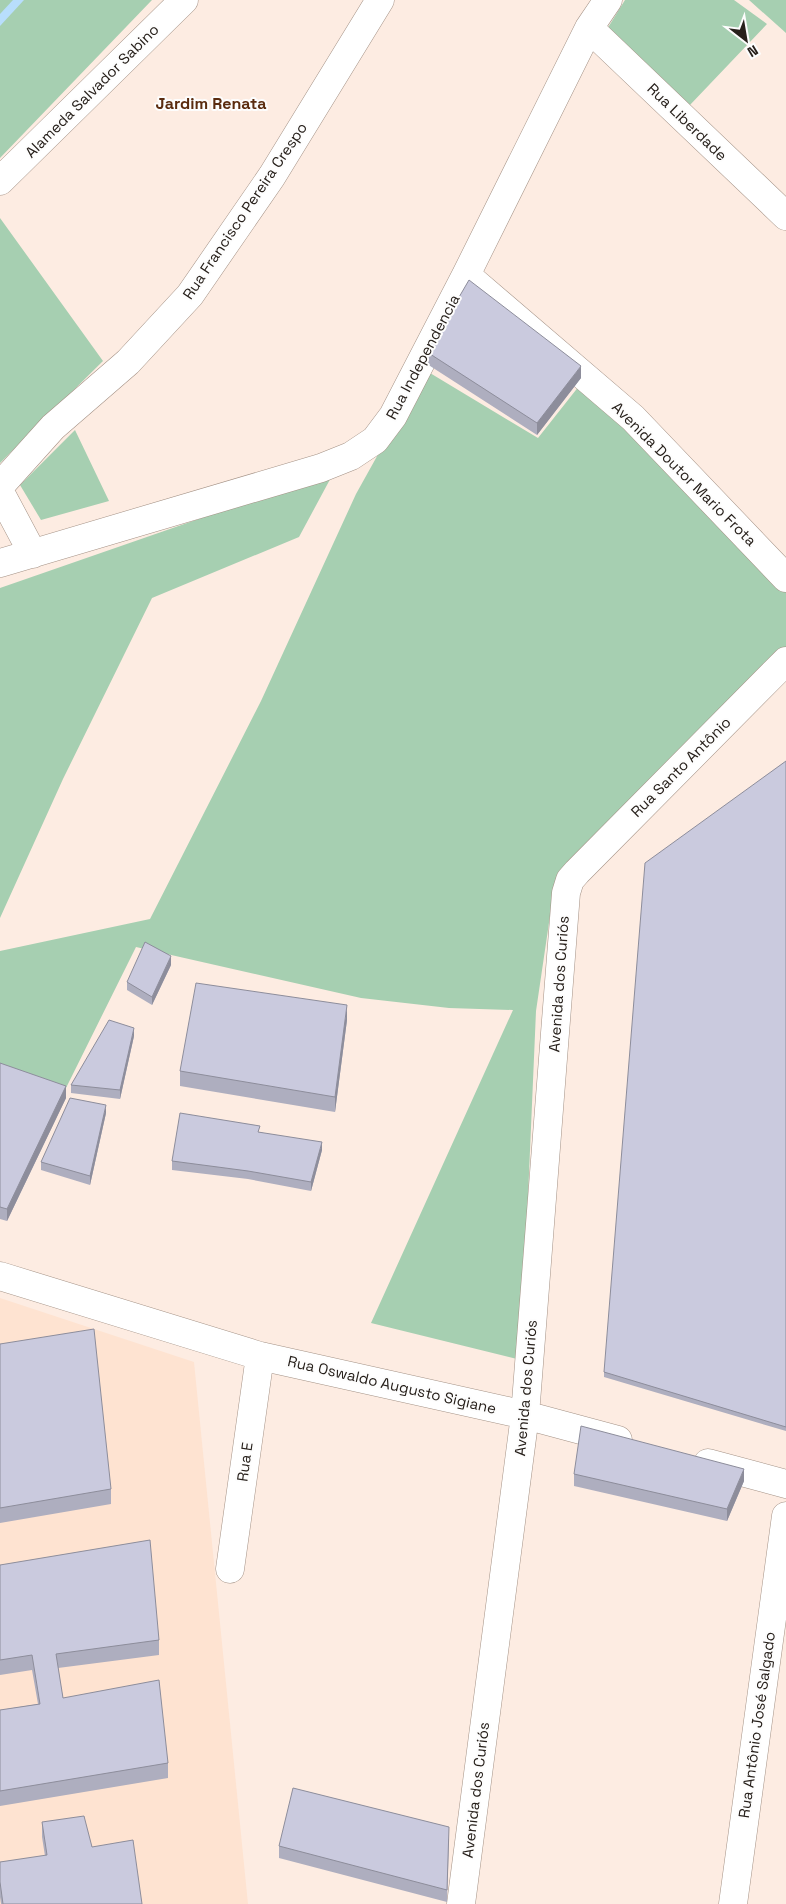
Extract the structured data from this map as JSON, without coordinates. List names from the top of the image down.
{
  "streets": {
    "street": [
      "Alameda Salvador Sabino",
      "Rua Liberdade",
      "Rua Francisco Pereira Crespo",
      "Rua Independencia",
      "Avenida Doutor Mario Frota",
      "Rua Santo Antônio",
      "Avenida dos Curiós",
      "Rua Oswaldo Augusto Sigiane",
      "Rua E",
      "Rua Antônio José Salgado"
    ]
  },
  "crossings": [
    ["Rua Liberdade", "Rua Independencia"],
    ["Rua Independencia", "Avenida Doutor Mario Frota"],
    ["Rua Santo Antônio", "Avenida dos Curiós"],
    ["Avenida dos Curiós", "Rua Oswaldo Augusto Sigiane"],
    ["Rua Oswaldo Augusto Sigiane", "Rua E"]
  ],
  "districts": ["Jardim Renata"],
  "north": "bottom right"
}
